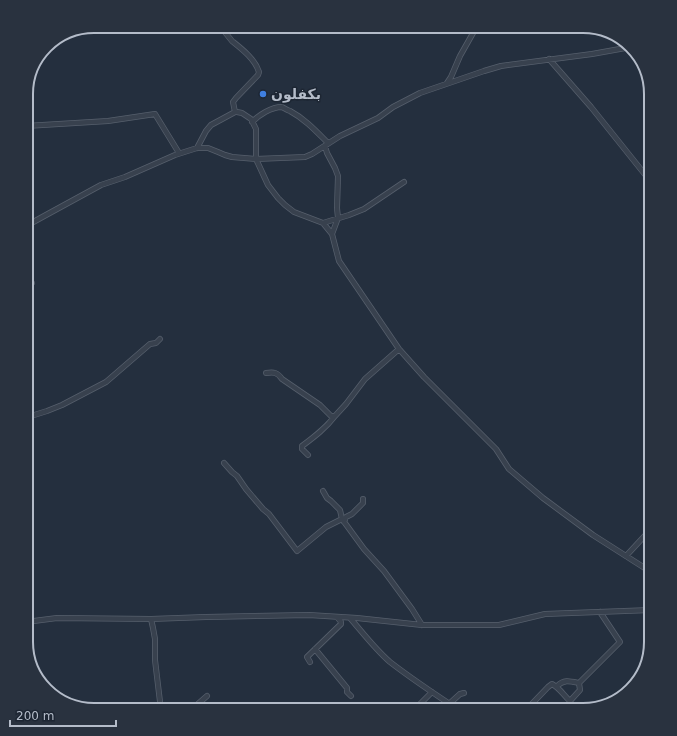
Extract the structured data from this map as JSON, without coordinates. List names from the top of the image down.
{
  "places": ["بكفلون"],
  "scale_bar": "200 m"
}
